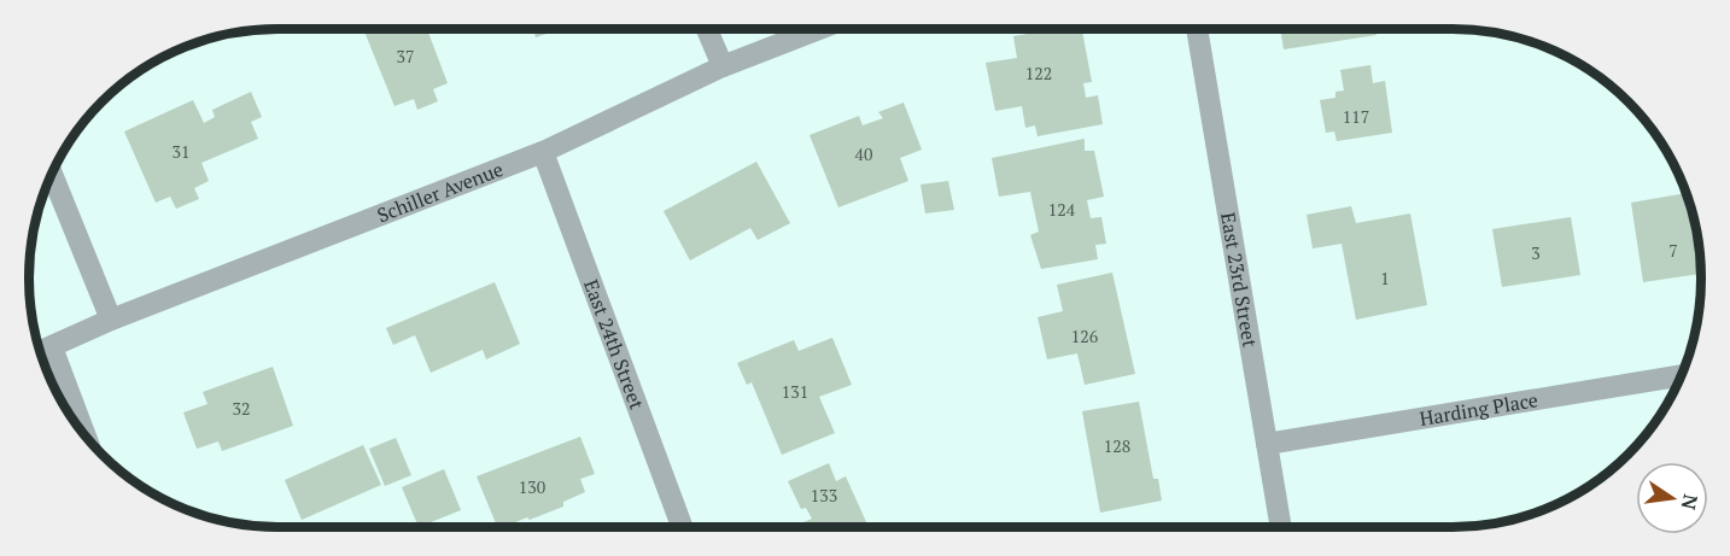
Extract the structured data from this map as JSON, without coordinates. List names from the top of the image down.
{
  "streets": {
    "street": [
      "Schiller Avenue",
      "East 23rd Street",
      "East 24th Street",
      "Harding Place"
    ]
  },
  "crossings": [
    ["Schiller Avenue", "East 24th Street"],
    ["East 23rd Street", "Harding Place"]
  ],
  "house_numbers": [
    "37",
    "122",
    "117",
    "31",
    "40",
    "124",
    "7",
    "3",
    "1",
    "126",
    "131",
    "32",
    "128",
    "130",
    "133"
  ],
  "north": "right"
}
